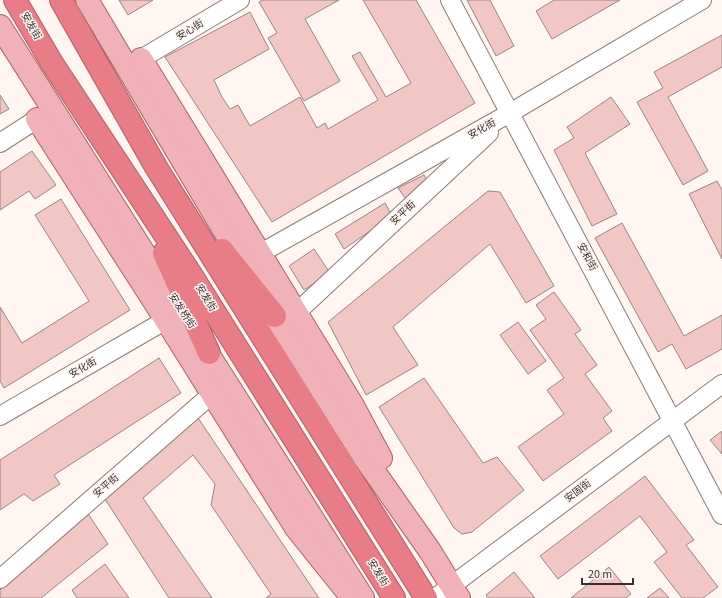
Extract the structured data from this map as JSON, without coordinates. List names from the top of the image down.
{
  "streets": {
    "highway": ["安发街"],
    "main road": ["安发桥街"],
    "street": [
      "安心街",
      "安化街",
      "安平街",
      "安和街",
      "安固街"
    ]
  },
  "crossings": [
    ["安化街", "安平街"],
    ["安化街", "安和街"],
    ["安平街", "安和街"],
    ["安和街", "安固街"]
  ],
  "scale_bar": "20 m"
}
